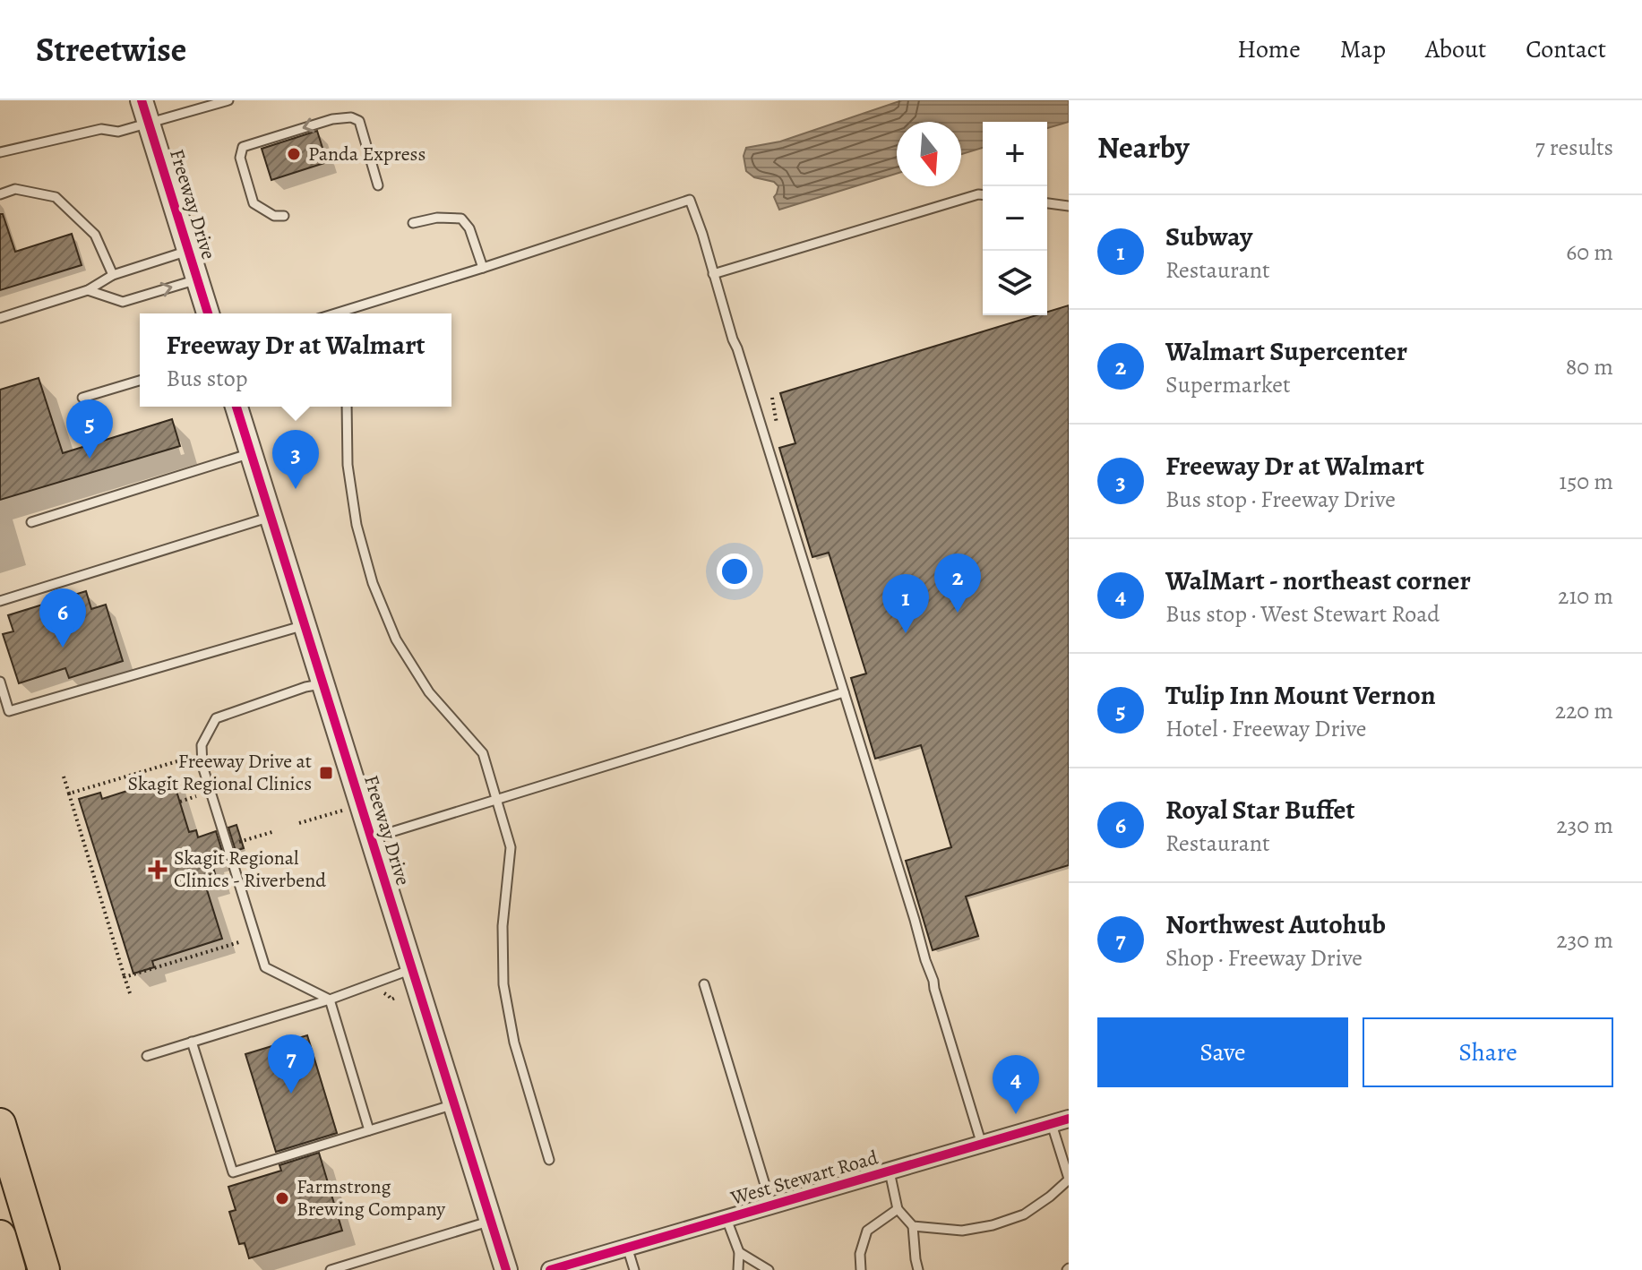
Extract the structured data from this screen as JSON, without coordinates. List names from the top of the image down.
{
  "streets": {
    "street": ["Freeway Drive", "West Stewart Road"]
  },
  "places": {
    "other": ["Panda Express", "Farmstrong Brewing Company"],
    "transit": ["Freeway Drive at Skagit Regional Clinics"],
    "health": ["Skagit Regional Clinics - Riverbend"]
  },
  "north": "bottom",
  "page": {
    "header": "Streetwise",
    "nav": [
      "Home",
      "Map",
      "About",
      "Contact"
    ],
    "heading": ["Nearby", "7 results"],
    "map_buttons": ["+", "−"],
    "list": [
      {
        "mark": "1",
        "name": "Subway",
        "note": "Restaurant",
        "value": "60 m"
      },
      {
        "mark": "2",
        "name": "Walmart Supercenter",
        "note": "Supermarket",
        "value": "80 m"
      },
      {
        "mark": "3",
        "name": "Freeway Dr at Walmart",
        "note": "Bus stop · Freeway Drive",
        "value": "150 m"
      },
      {
        "mark": "4",
        "name": "WalMart - northeast corner",
        "note": "Bus stop · West Stewart Road",
        "value": "210 m"
      },
      {
        "mark": "5",
        "name": "Tulip Inn Mount Vernon",
        "note": "Hotel · Freeway Drive",
        "value": "220 m"
      },
      {
        "mark": "6",
        "name": "Royal Star Buffet",
        "note": "Restaurant",
        "value": "230 m"
      },
      {
        "mark": "7",
        "name": "Northwest Autohub",
        "note": "Shop · Freeway Drive",
        "value": "230 m"
      }
    ],
    "popup": ["Freeway Dr at Walmart", "Bus stop"],
    "pins": [
      "5",
      "3",
      "2",
      "1",
      "6",
      "7",
      "4"
    ],
    "buttons": ["Save", "Share"]
  }
}
